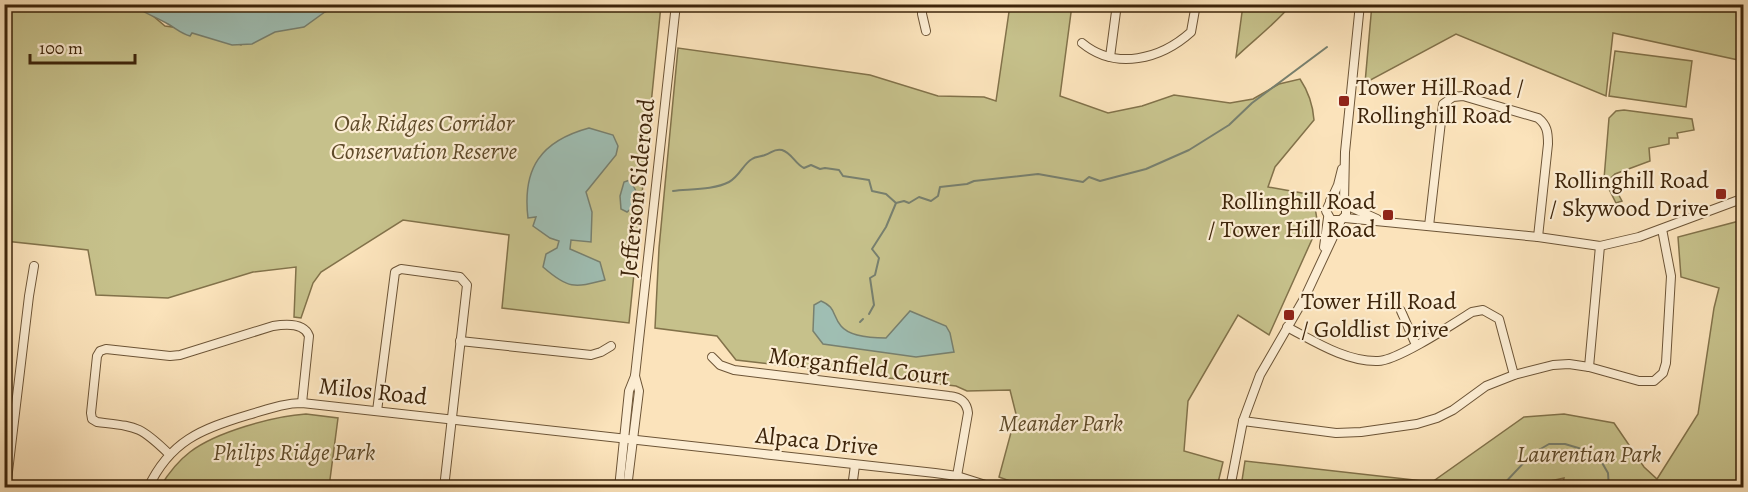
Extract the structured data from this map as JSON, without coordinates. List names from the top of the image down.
{
  "streets": {
    "street": [
      "Jefferson Sideroad",
      "Morganfield Court",
      "Milos Road",
      "Alpaca Drive"
    ]
  },
  "crossings": [
    ["Jefferson Sideroad", "Milos Road"],
    ["Jefferson Sideroad", "Alpaca Drive"],
    ["Morganfield Court", "Alpaca Drive"],
    ["Milos Road", "Alpaca Drive"]
  ],
  "parks": [
    "Oak Ridges Corridor Conservation Reserve",
    "Meander Park",
    "Philips Ridge Park",
    "Laurentian Park"
  ],
  "places": {
    "transit": [
      "Tower Hill Road / Rollinghill Road",
      "Rollinghill Road / Skywood Drive",
      "Rollinghill Road / Tower Hill Road",
      "Tower Hill Road / Goldlist Drive"
    ]
  },
  "scale_bar": "100 m"
}
